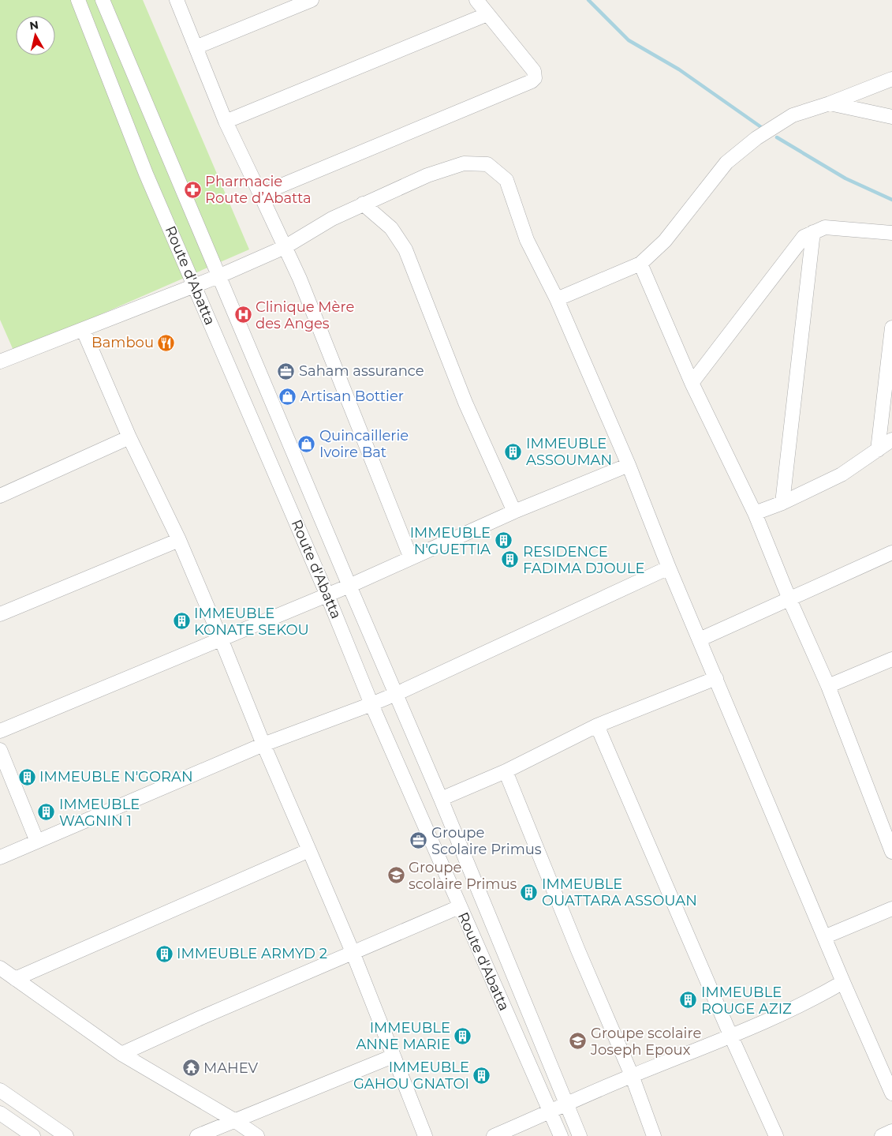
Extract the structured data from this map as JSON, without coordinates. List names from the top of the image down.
{
  "streets": {
    "street": ["Route d'Abatta"]
  },
  "places": {
    "pharmacy": ["Pharmacie Route d’Abatta"],
    "hospital": ["Clinique Mère des Anges"],
    "restaurant": ["Bambou"],
    "office": ["Saham assurance", "Groupe Scolaire Primus"],
    "shop": ["Artisan Bottier", "Quincaillerie Ivoire Bat"],
    "building": [
      "IMMEUBLE ASSOUMAN",
      "IMMEUBLE N'GUETTIA",
      "RESIDENCE FADIMA DJOULE",
      "IMMEUBLE KONATE SEKOU",
      "IMMEUBLE N'GORAN",
      "IMMEUBLE WAGNIN 1",
      "IMMEUBLE OUATTARA ASSOUAN",
      "IMMEUBLE ARMYD 2",
      "IMMEUBLE ROUGE AZIZ",
      "IMMEUBLE ANNE MARIE",
      "IMMEUBLE GAHOU GNATOI"
    ],
    "school or university": ["Groupe scolaire Primus", "Groupe scolaire Joseph Epoux"],
    "temple": ["MAHEV"]
  },
  "north": "top"
}
